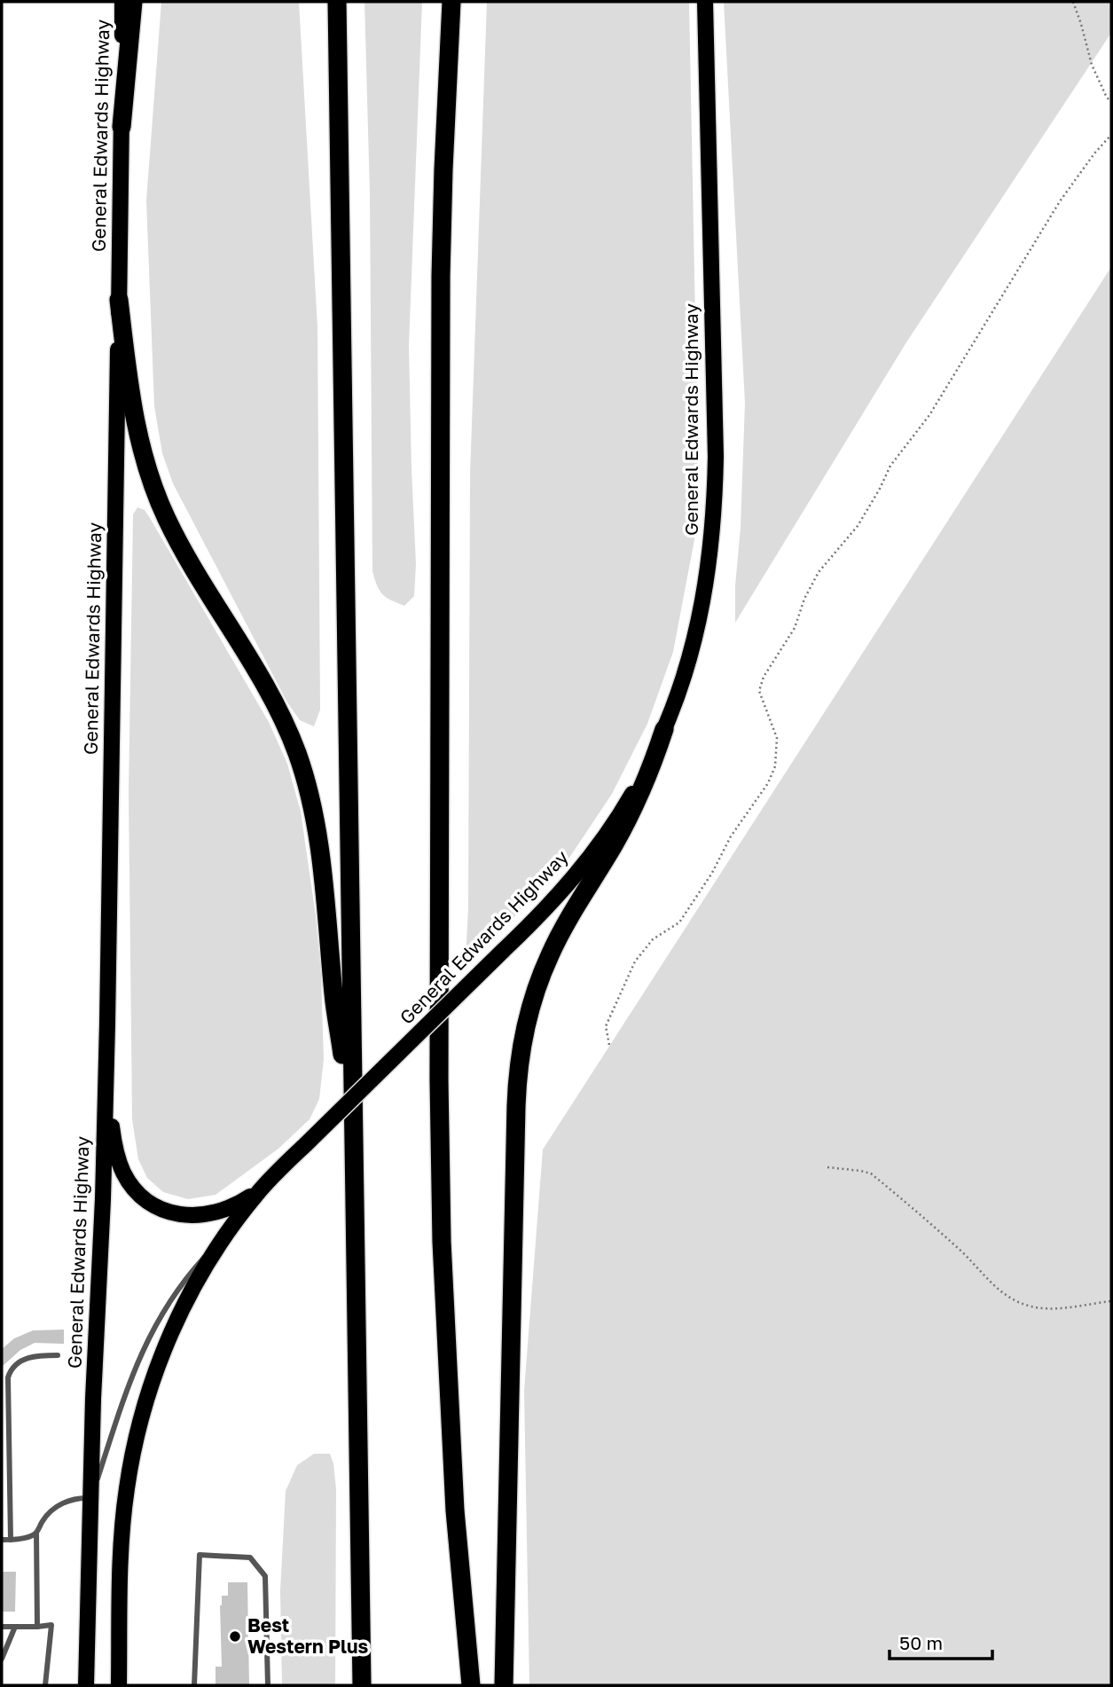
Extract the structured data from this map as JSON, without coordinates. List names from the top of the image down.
{
  "streets": {
    "main road": ["General Edwards Highway"]
  },
  "places": ["Best Western Plus"],
  "scale_bar": "50 m"
}
